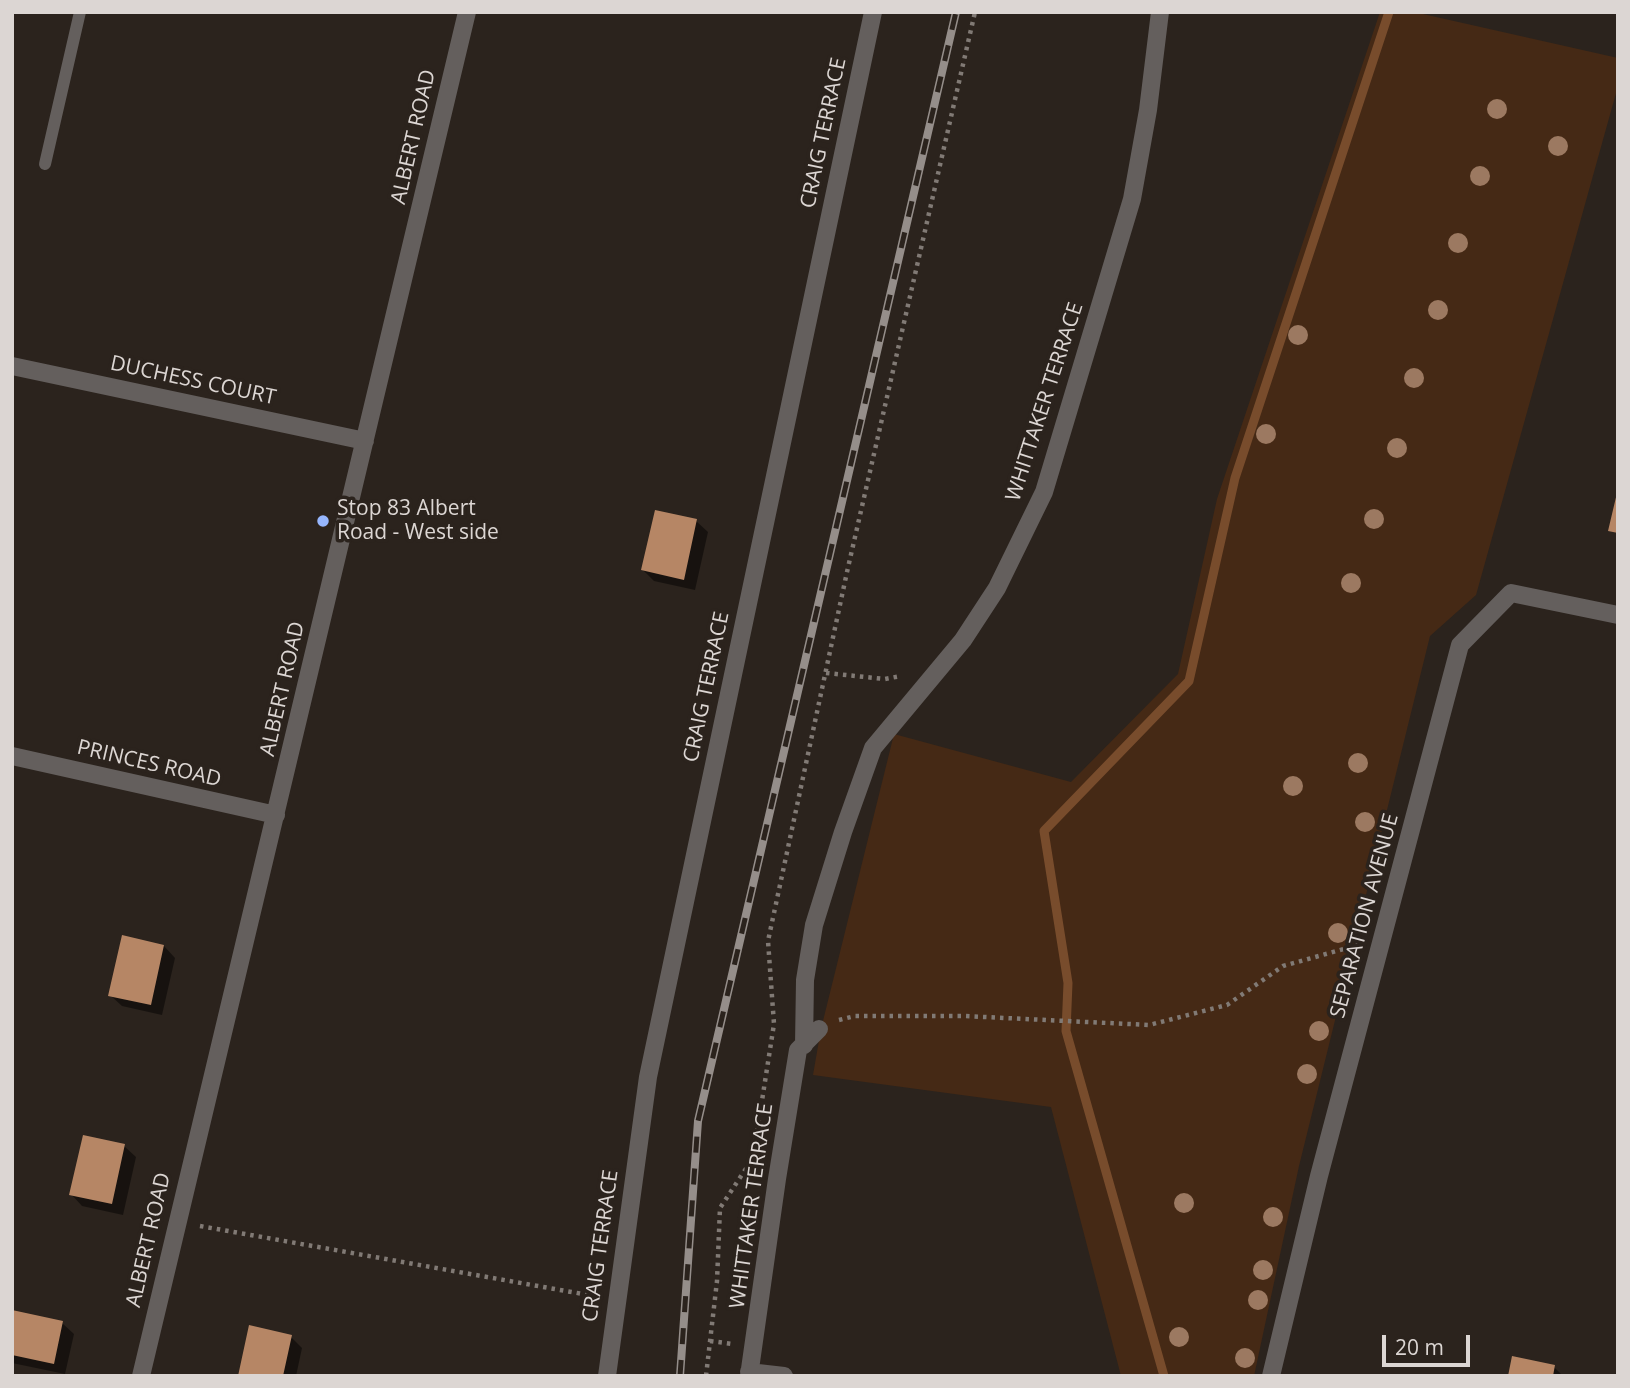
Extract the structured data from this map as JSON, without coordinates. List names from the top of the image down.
{
  "streets": {
    "street": [
      "CRAIG TERRACE",
      "ALBERT ROAD",
      "DUCHESS COURT",
      "WHITTAKER TERRACE",
      "PRINCES ROAD",
      "SEPARATION AVENUE"
    ]
  },
  "crossings": [
    ["ALBERT ROAD", "DUCHESS COURT"],
    ["ALBERT ROAD", "PRINCES ROAD"]
  ],
  "places": ["Stop 83 Albert Road - West side"],
  "scale_bar": "20 m"
}
